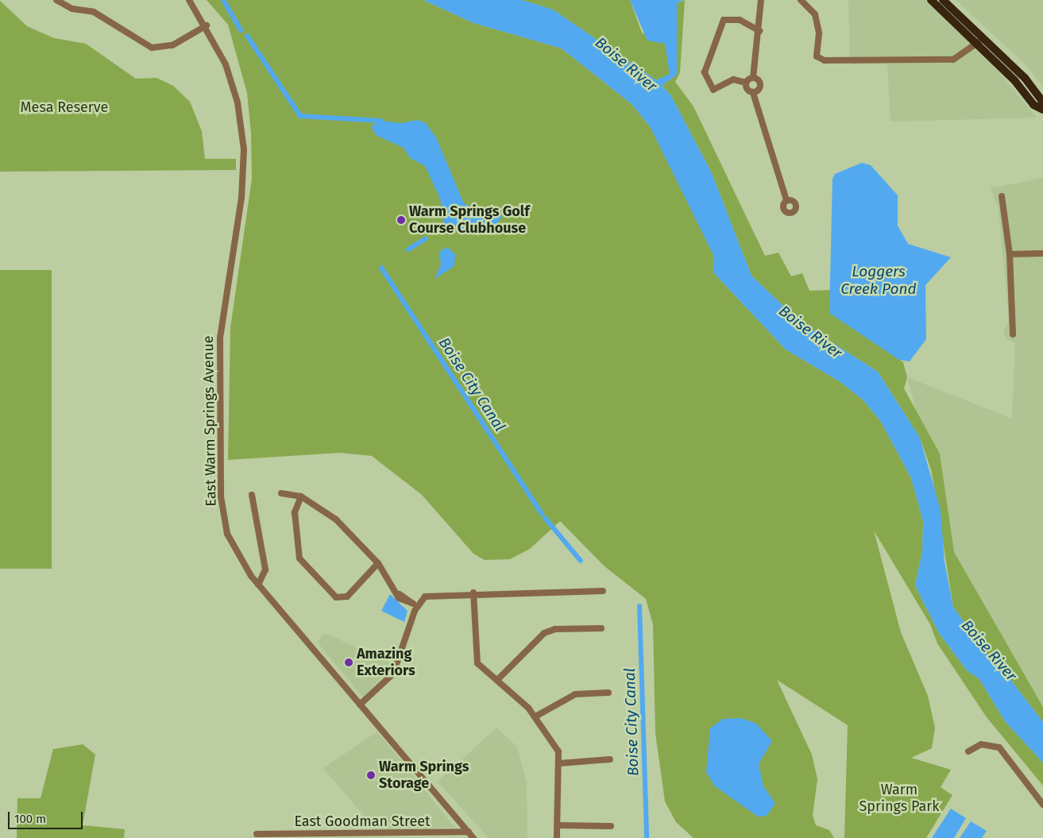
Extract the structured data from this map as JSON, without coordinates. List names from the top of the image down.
{
  "streets": {
    "street": ["East Warm Springs Avenue", "East Goodman Street"]
  },
  "crossings": [
    ["East Warm Springs Avenue", "East Goodman Street"]
  ],
  "water": ["Boise River", "Loggers Creek Pond", "Boise City Canal"],
  "parks": ["Mesa Reserve", "Warm Springs Park"],
  "places": ["Warm Springs Golf Course Clubhouse", "Amazing Exteriors", "Warm Springs Storage"],
  "scale_bar": "100 m"
}
